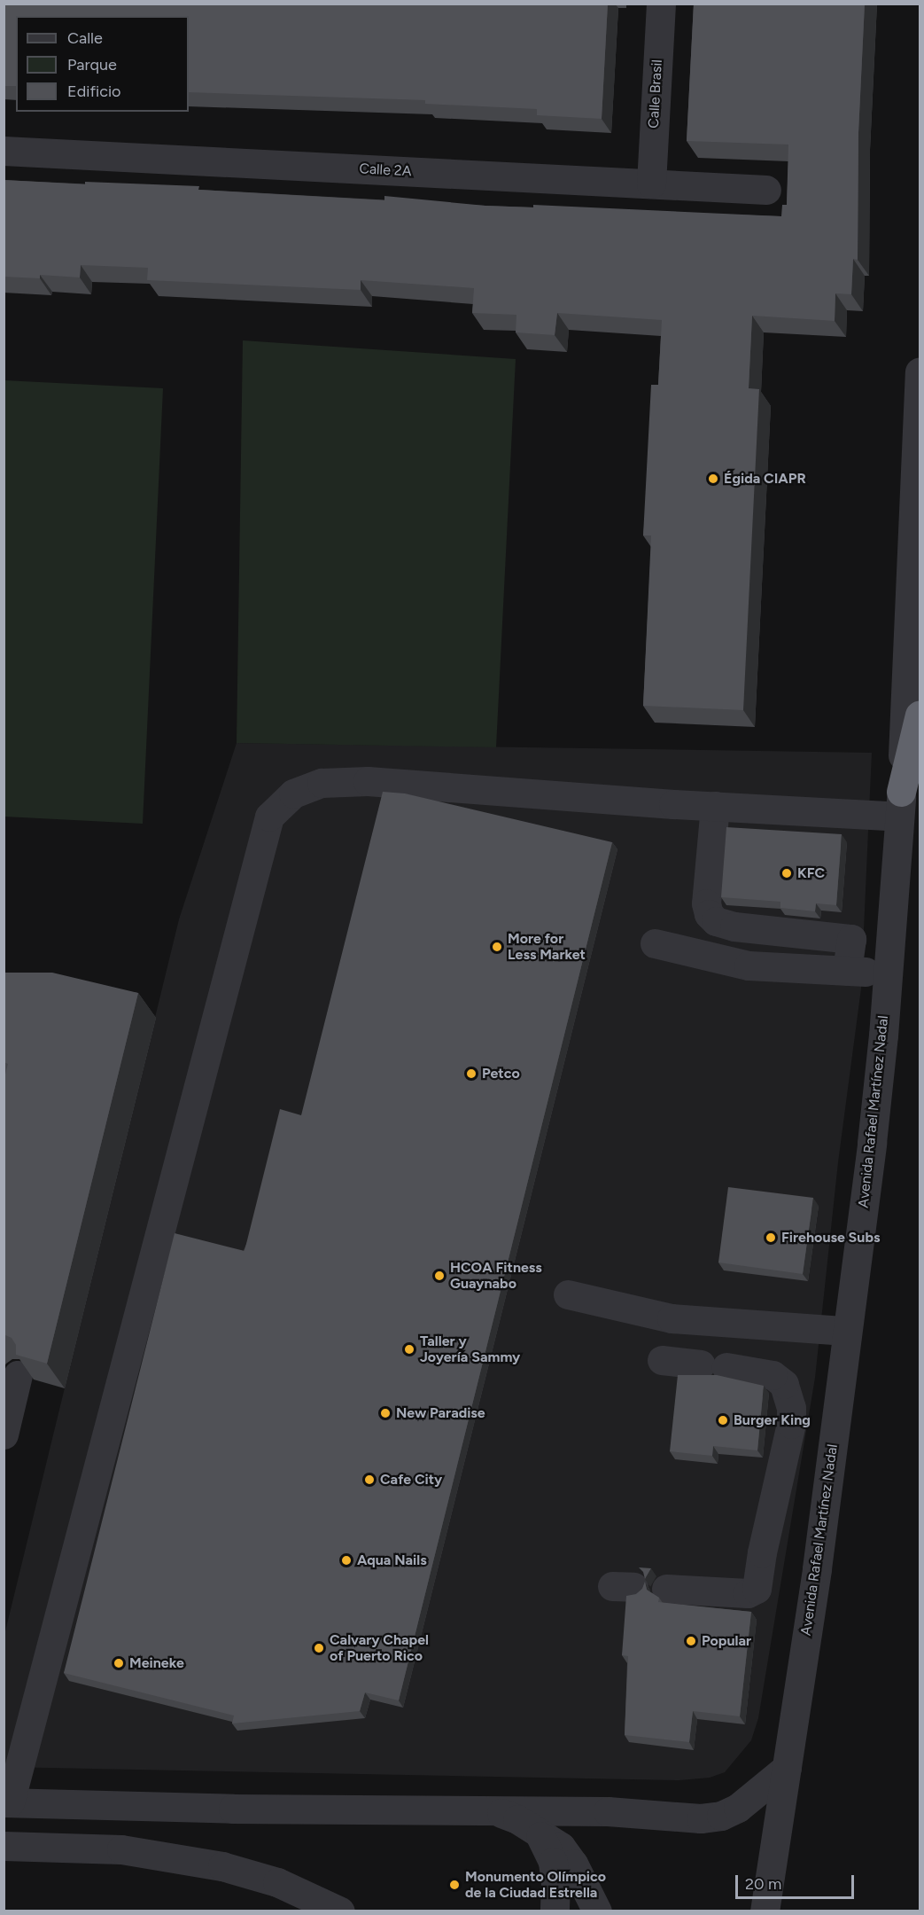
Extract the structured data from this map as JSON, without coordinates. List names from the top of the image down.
{
  "streets": {
    "street": ["Calle Brasil", "Calle 2A", "Avenida Rafael Martínez Nadal"]
  },
  "crossings": [
    ["Calle Brasil", "Calle 2A"]
  ],
  "places": [
    "Égida CIAPR",
    "KFC",
    "More for Less Market",
    "Petco",
    "Firehouse Subs",
    "HCOA Fitness Guaynabo",
    "Taller y Joyería Sammy",
    "New Paradise",
    "Burger King",
    "Cafe City",
    "Aqua Nails",
    "Popular",
    "Calvary Chapel of Puerto Rico",
    "Meineke",
    "Monumento Olímpico de la Ciudad Estrella"
  ],
  "legend": ["Calle", "Parque", "Edificio"],
  "scale_bar": "20 m"
}
